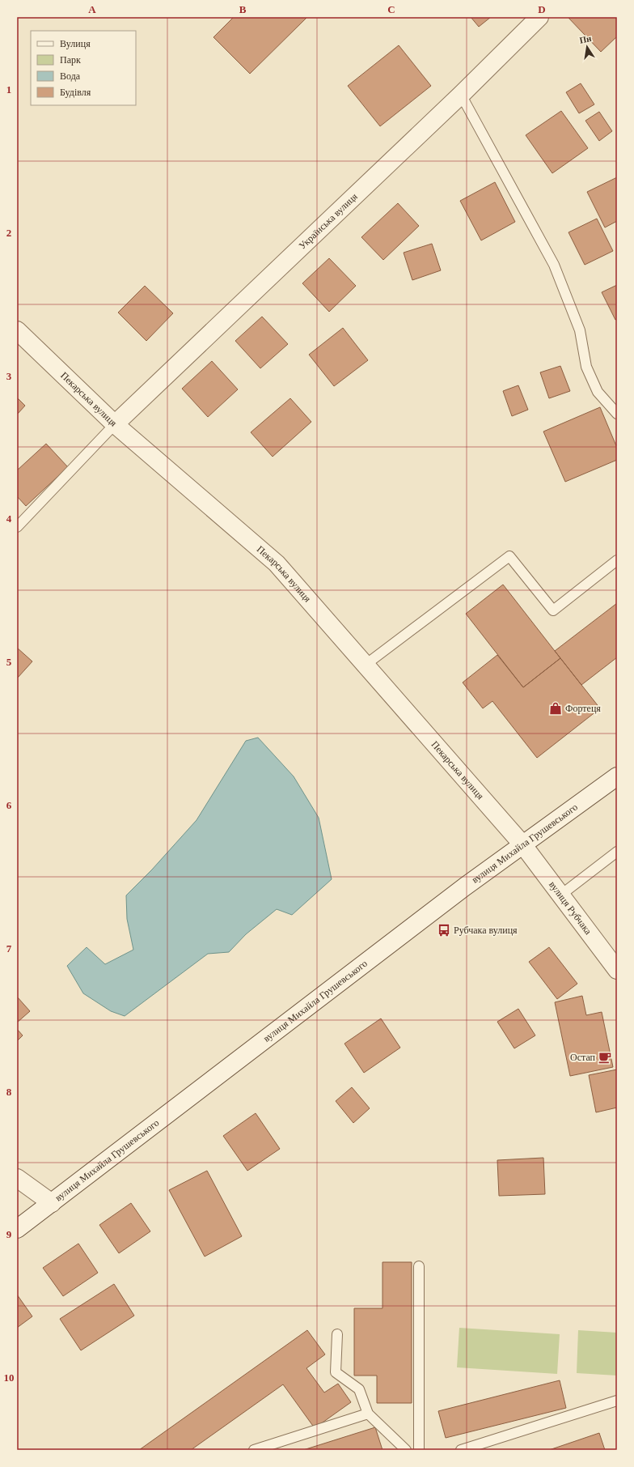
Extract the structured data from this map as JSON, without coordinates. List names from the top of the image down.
{
  "streets": {
    "street": [
      "Українська вулиця",
      "Пекарська вулиця",
      "вулиця Михайла Грушевського",
      "вулиця Рубчака"
    ]
  },
  "crossings": [
    ["Українська вулиця", "Пекарська вулиця"],
    ["Пекарська вулиця", "вулиця Михайла Грушевського"],
    ["Пекарська вулиця", "вулиця Рубчака"],
    ["вулиця Михайла Грушевського", "вулиця Рубчака"]
  ],
  "places": {
    "shop": ["Фортеця"],
    "bus stop": ["Рубчака вулиця"],
    "cafe": ["Остап"]
  },
  "legend": [
    "Вулиця",
    "Парк",
    "Вода",
    "Будівля"
  ],
  "north": "top",
  "grid": {
    "columns": [
      "A",
      "B",
      "C",
      "D"
    ],
    "rows": [
      "1",
      "2",
      "3",
      "4",
      "5",
      "6",
      "7",
      "8",
      "9",
      "10"
    ]
  }
}
